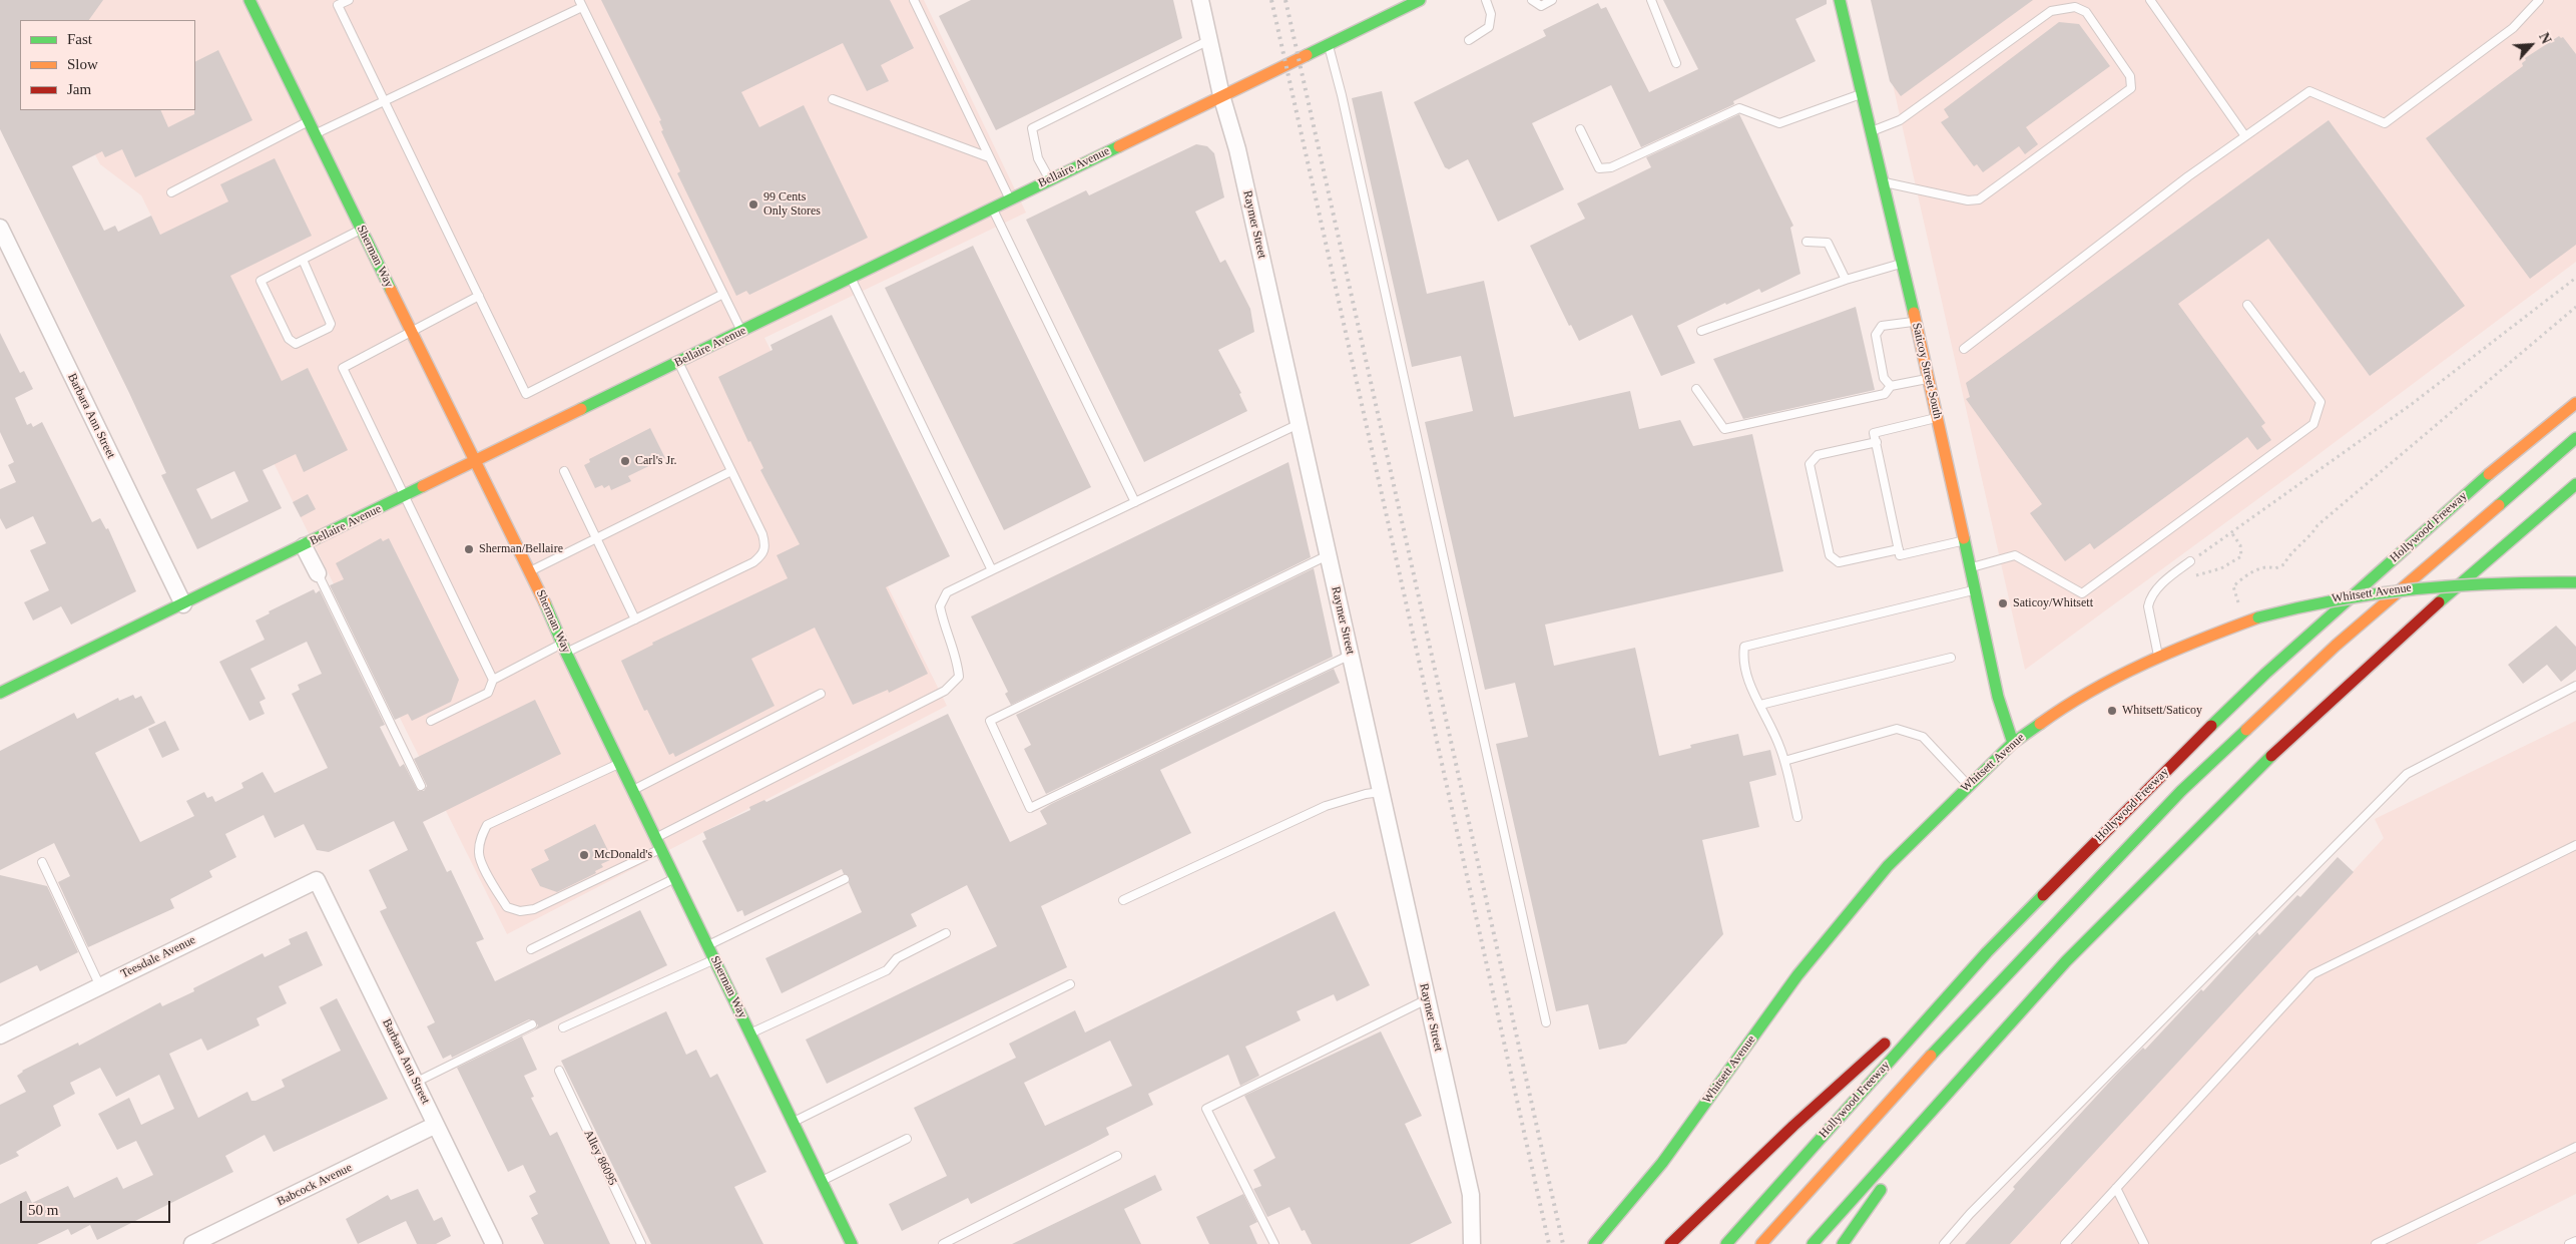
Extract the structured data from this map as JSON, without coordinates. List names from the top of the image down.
{
  "streets": {
    "main road": [
      "Bellaire Avenue",
      "Sherman Way",
      "Saticoy Street South",
      "Hollywood Freeway",
      "Whitsett Avenue"
    ],
    "street": [
      "Raymer Street",
      "Barbara Ann Street",
      "Teesdale Avenue",
      "Babcock Avenue"
    ],
    "lane": ["Alley 86095"]
  },
  "crossings": [
    ["Bellaire Avenue", "Raymer Street"],
    ["Bellaire Avenue", "Sherman Way"],
    ["Bellaire Avenue", "Barbara Ann Street"],
    ["Saticoy Street South", "Whitsett Avenue"],
    ["Barbara Ann Street", "Teesdale Avenue"],
    ["Barbara Ann Street", "Babcock Avenue"]
  ],
  "places": [
    "99 Cents Only Stores",
    "Carl's Jr.",
    "Sherman/Bellaire",
    "Saticoy/Whitsett",
    "Whitsett/Saticoy",
    "McDonald's"
  ],
  "legend": ["Fast", "Slow", "Jam"],
  "scale_bar": "50 m",
  "north": "top right"
}
